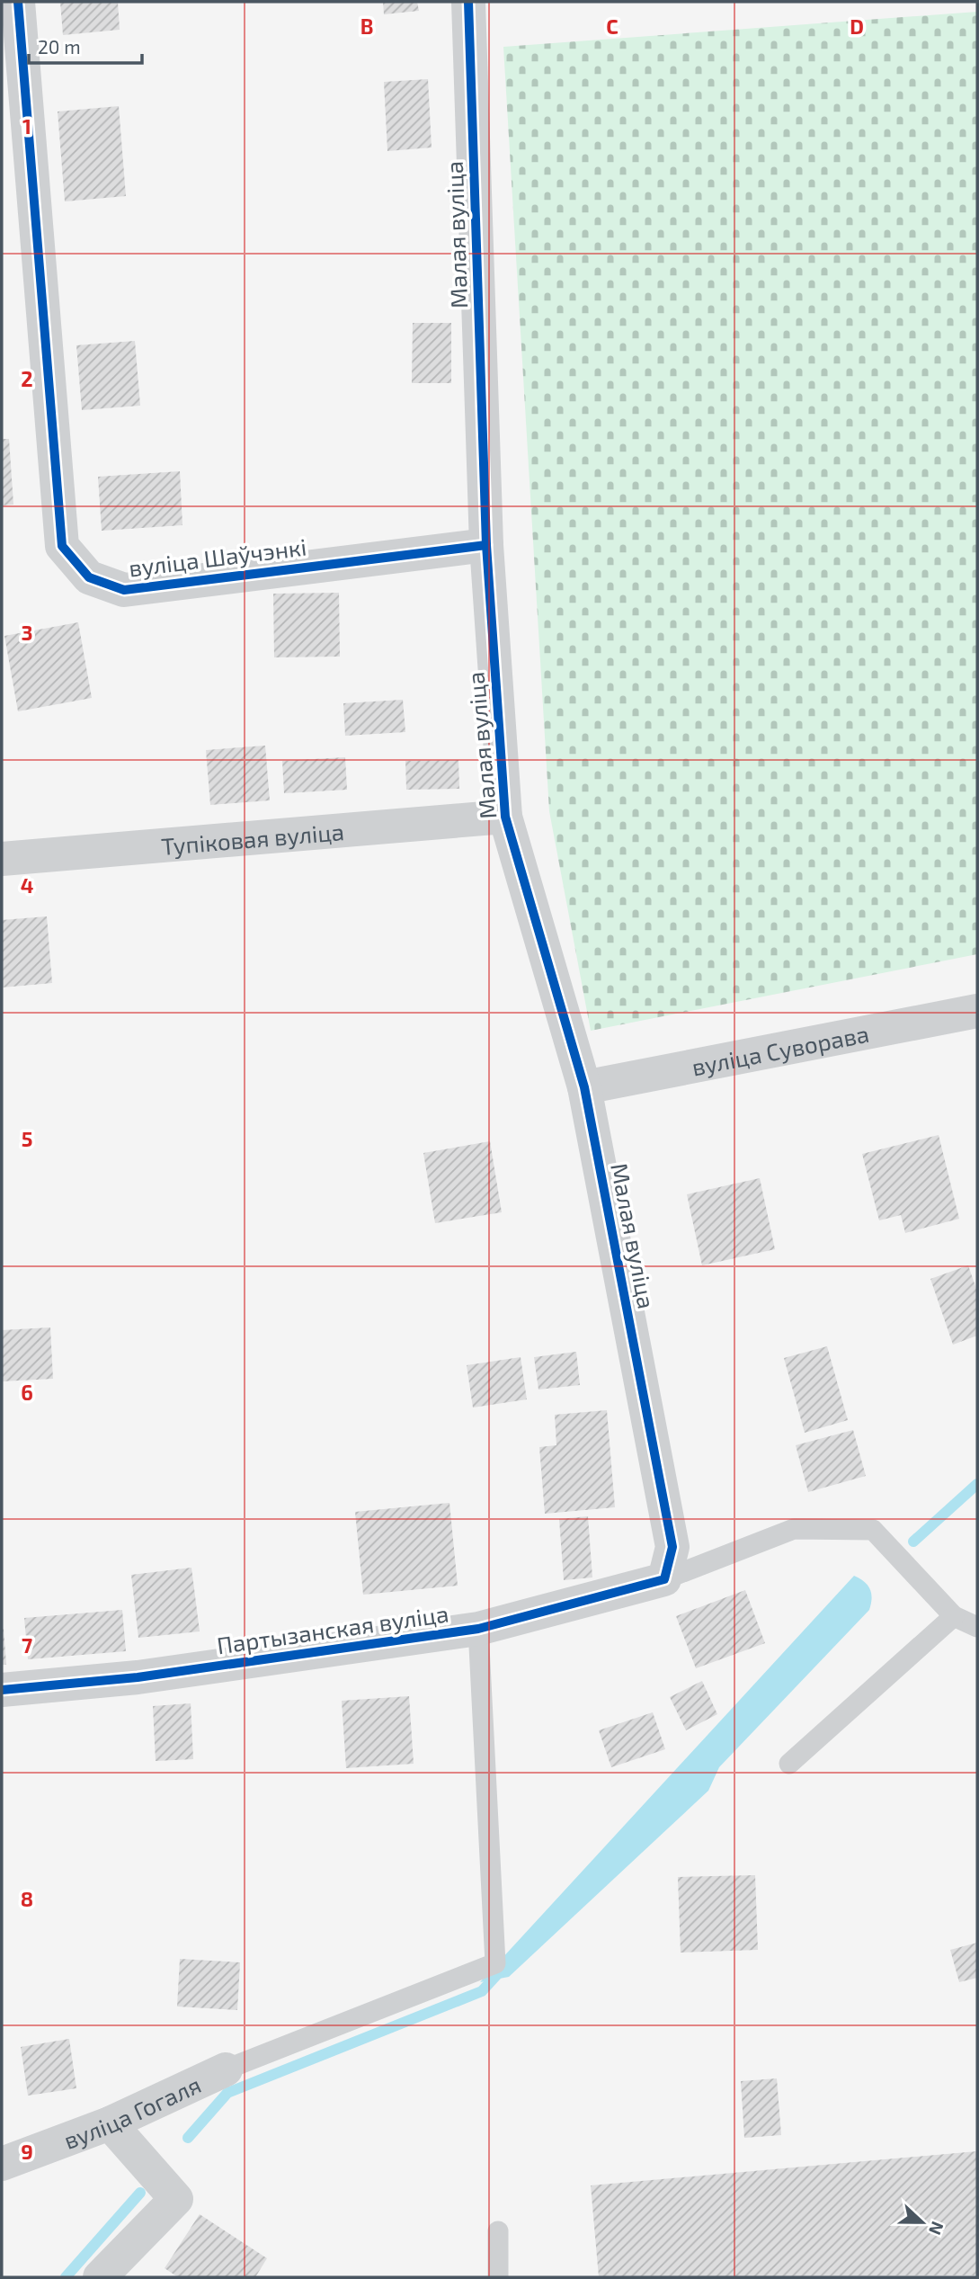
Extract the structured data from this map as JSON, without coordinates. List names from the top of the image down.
{
  "streets": {
    "street": [
      "Малая вуліца",
      "вуліца Шаўчэнкі",
      "Тупіковая вуліца",
      "вуліца Суворава",
      "Партызанская вуліца",
      "вуліца Гогаля"
    ]
  },
  "crossings": [
    ["Малая вуліца", "вуліца Шаўчэнкі"],
    ["Малая вуліца", "Тупіковая вуліца"],
    ["Малая вуліца", "вуліца Суворава"],
    ["Малая вуліца", "Партызанская вуліца"]
  ],
  "scale_bar": "20 m",
  "north": "right",
  "grid": {
    "columns": ["B", "C", "D"],
    "rows": [
      "1",
      "2",
      "3",
      "4",
      "5",
      "6",
      "7",
      "8",
      "9"
    ]
  }
}
